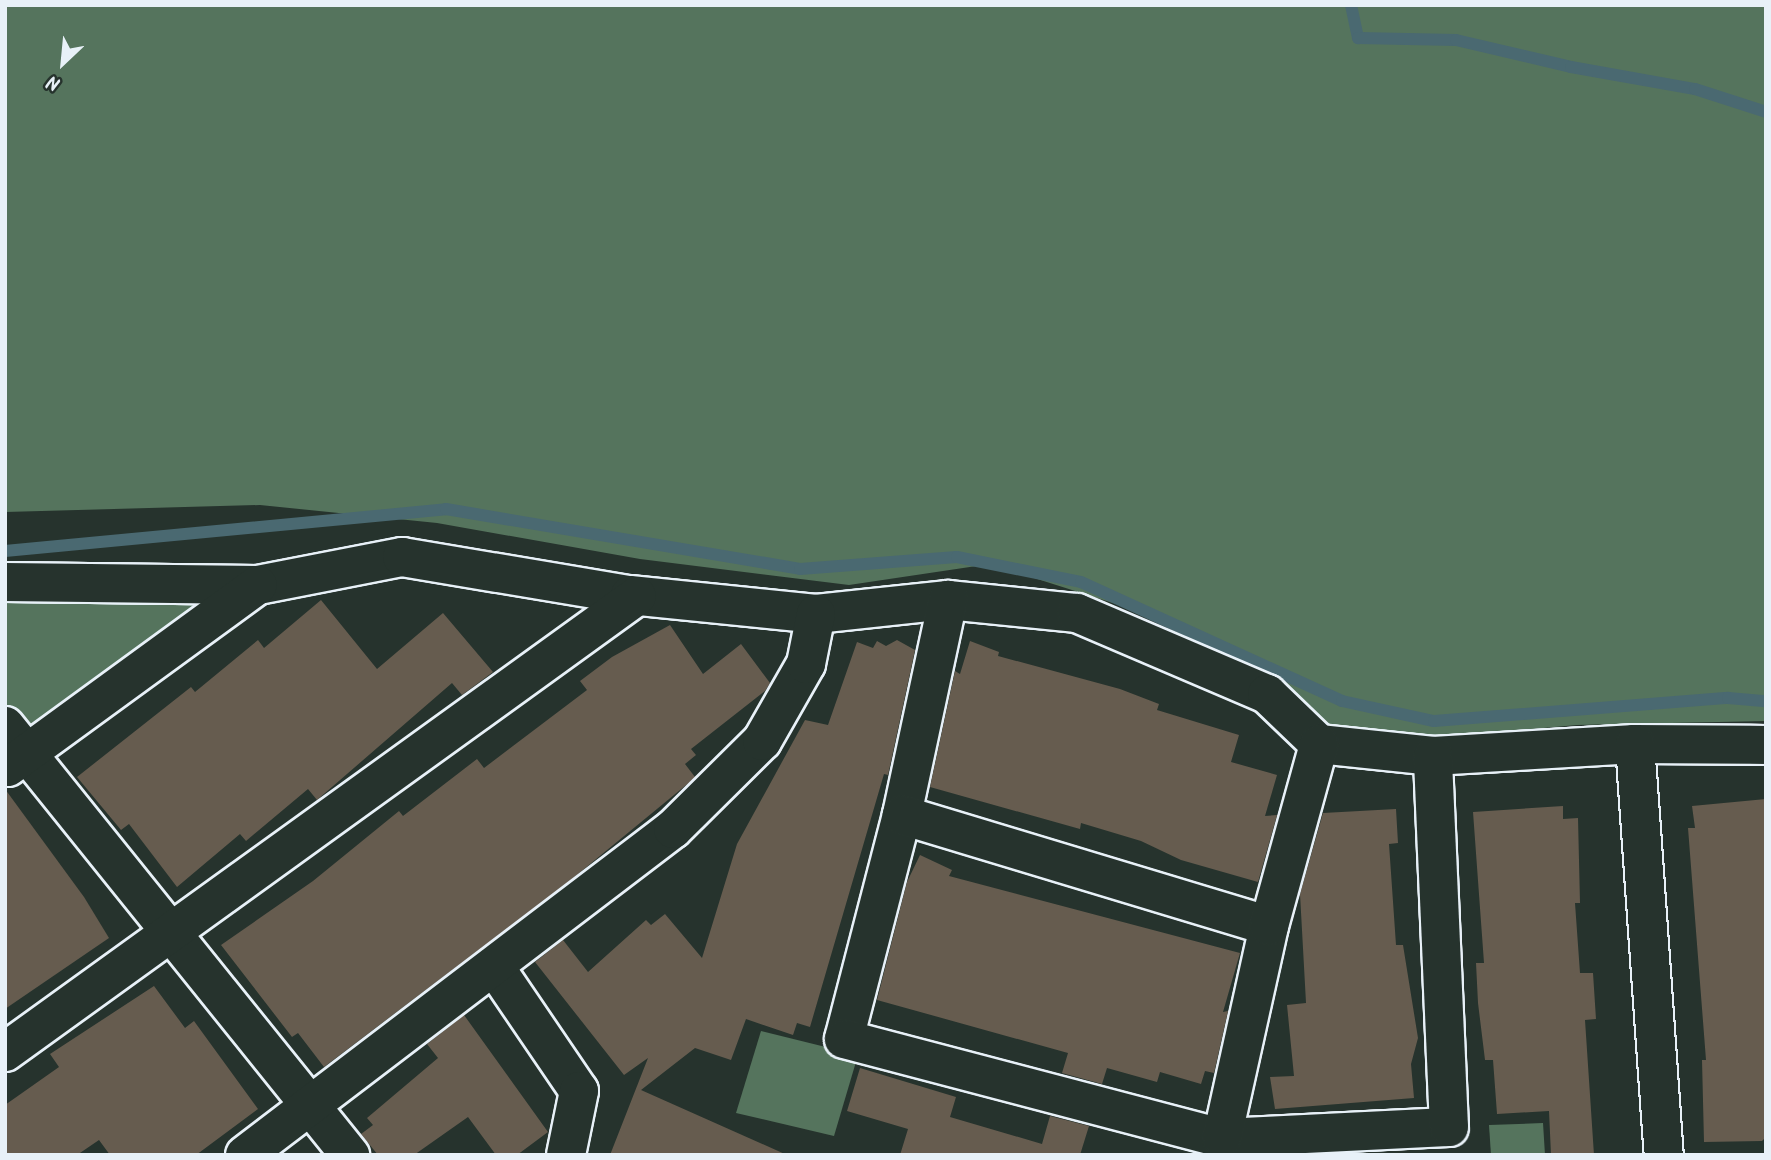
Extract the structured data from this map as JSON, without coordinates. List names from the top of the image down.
{
  "north": "bottom left"
}
